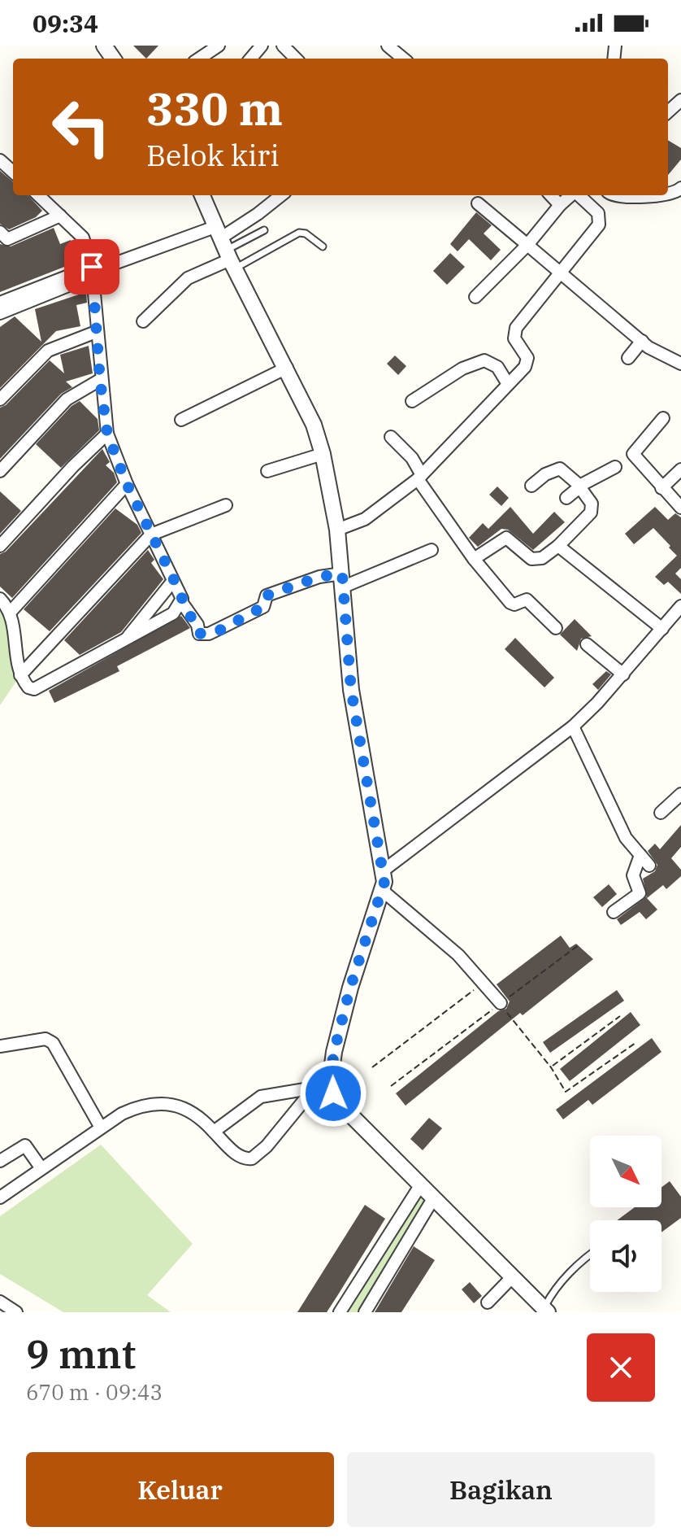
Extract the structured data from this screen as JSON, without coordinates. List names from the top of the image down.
{
  "north": "bottom right",
  "page": {
    "status": "09:34",
    "turn": ["330 m", "Belok kiri"],
    "heading": ["9 mnt", "670 m · 09:43"],
    "buttons": ["Keluar", "Bagikan"]
  }
}
